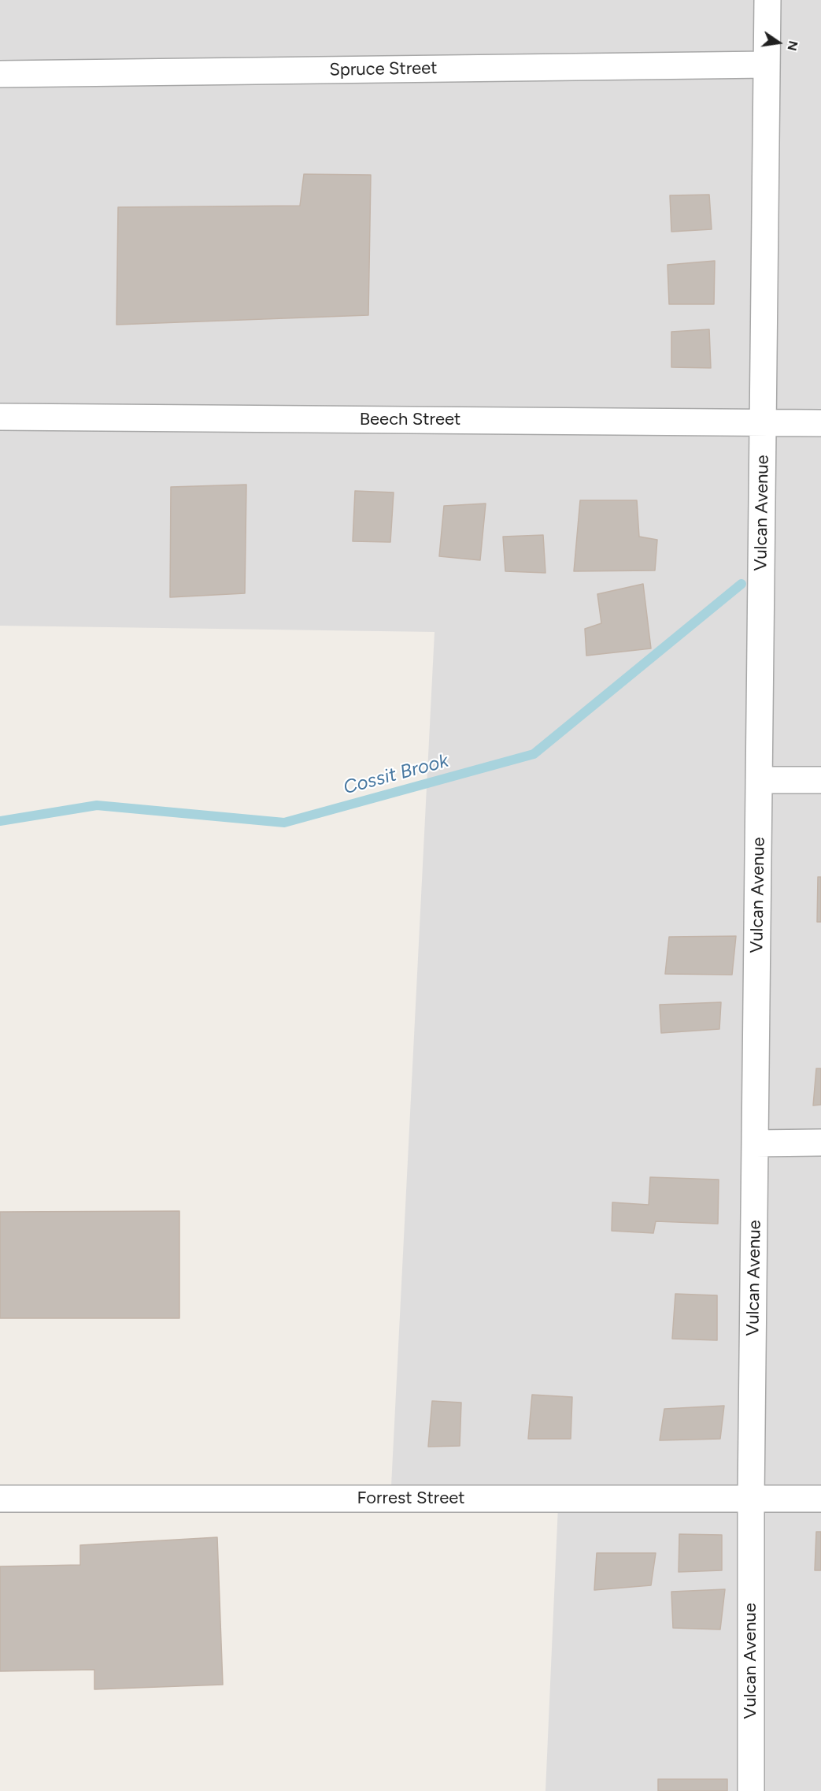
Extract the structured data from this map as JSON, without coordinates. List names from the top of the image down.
{
  "streets": {
    "street": [
      "Spruce Street",
      "Beech Street",
      "Vulcan Avenue",
      "Forrest Street"
    ]
  },
  "crossings": [
    ["Spruce Street", "Vulcan Avenue"],
    ["Beech Street", "Vulcan Avenue"],
    ["Vulcan Avenue", "Forrest Street"]
  ],
  "water": ["Cossit Brook"],
  "north": "right"
}
